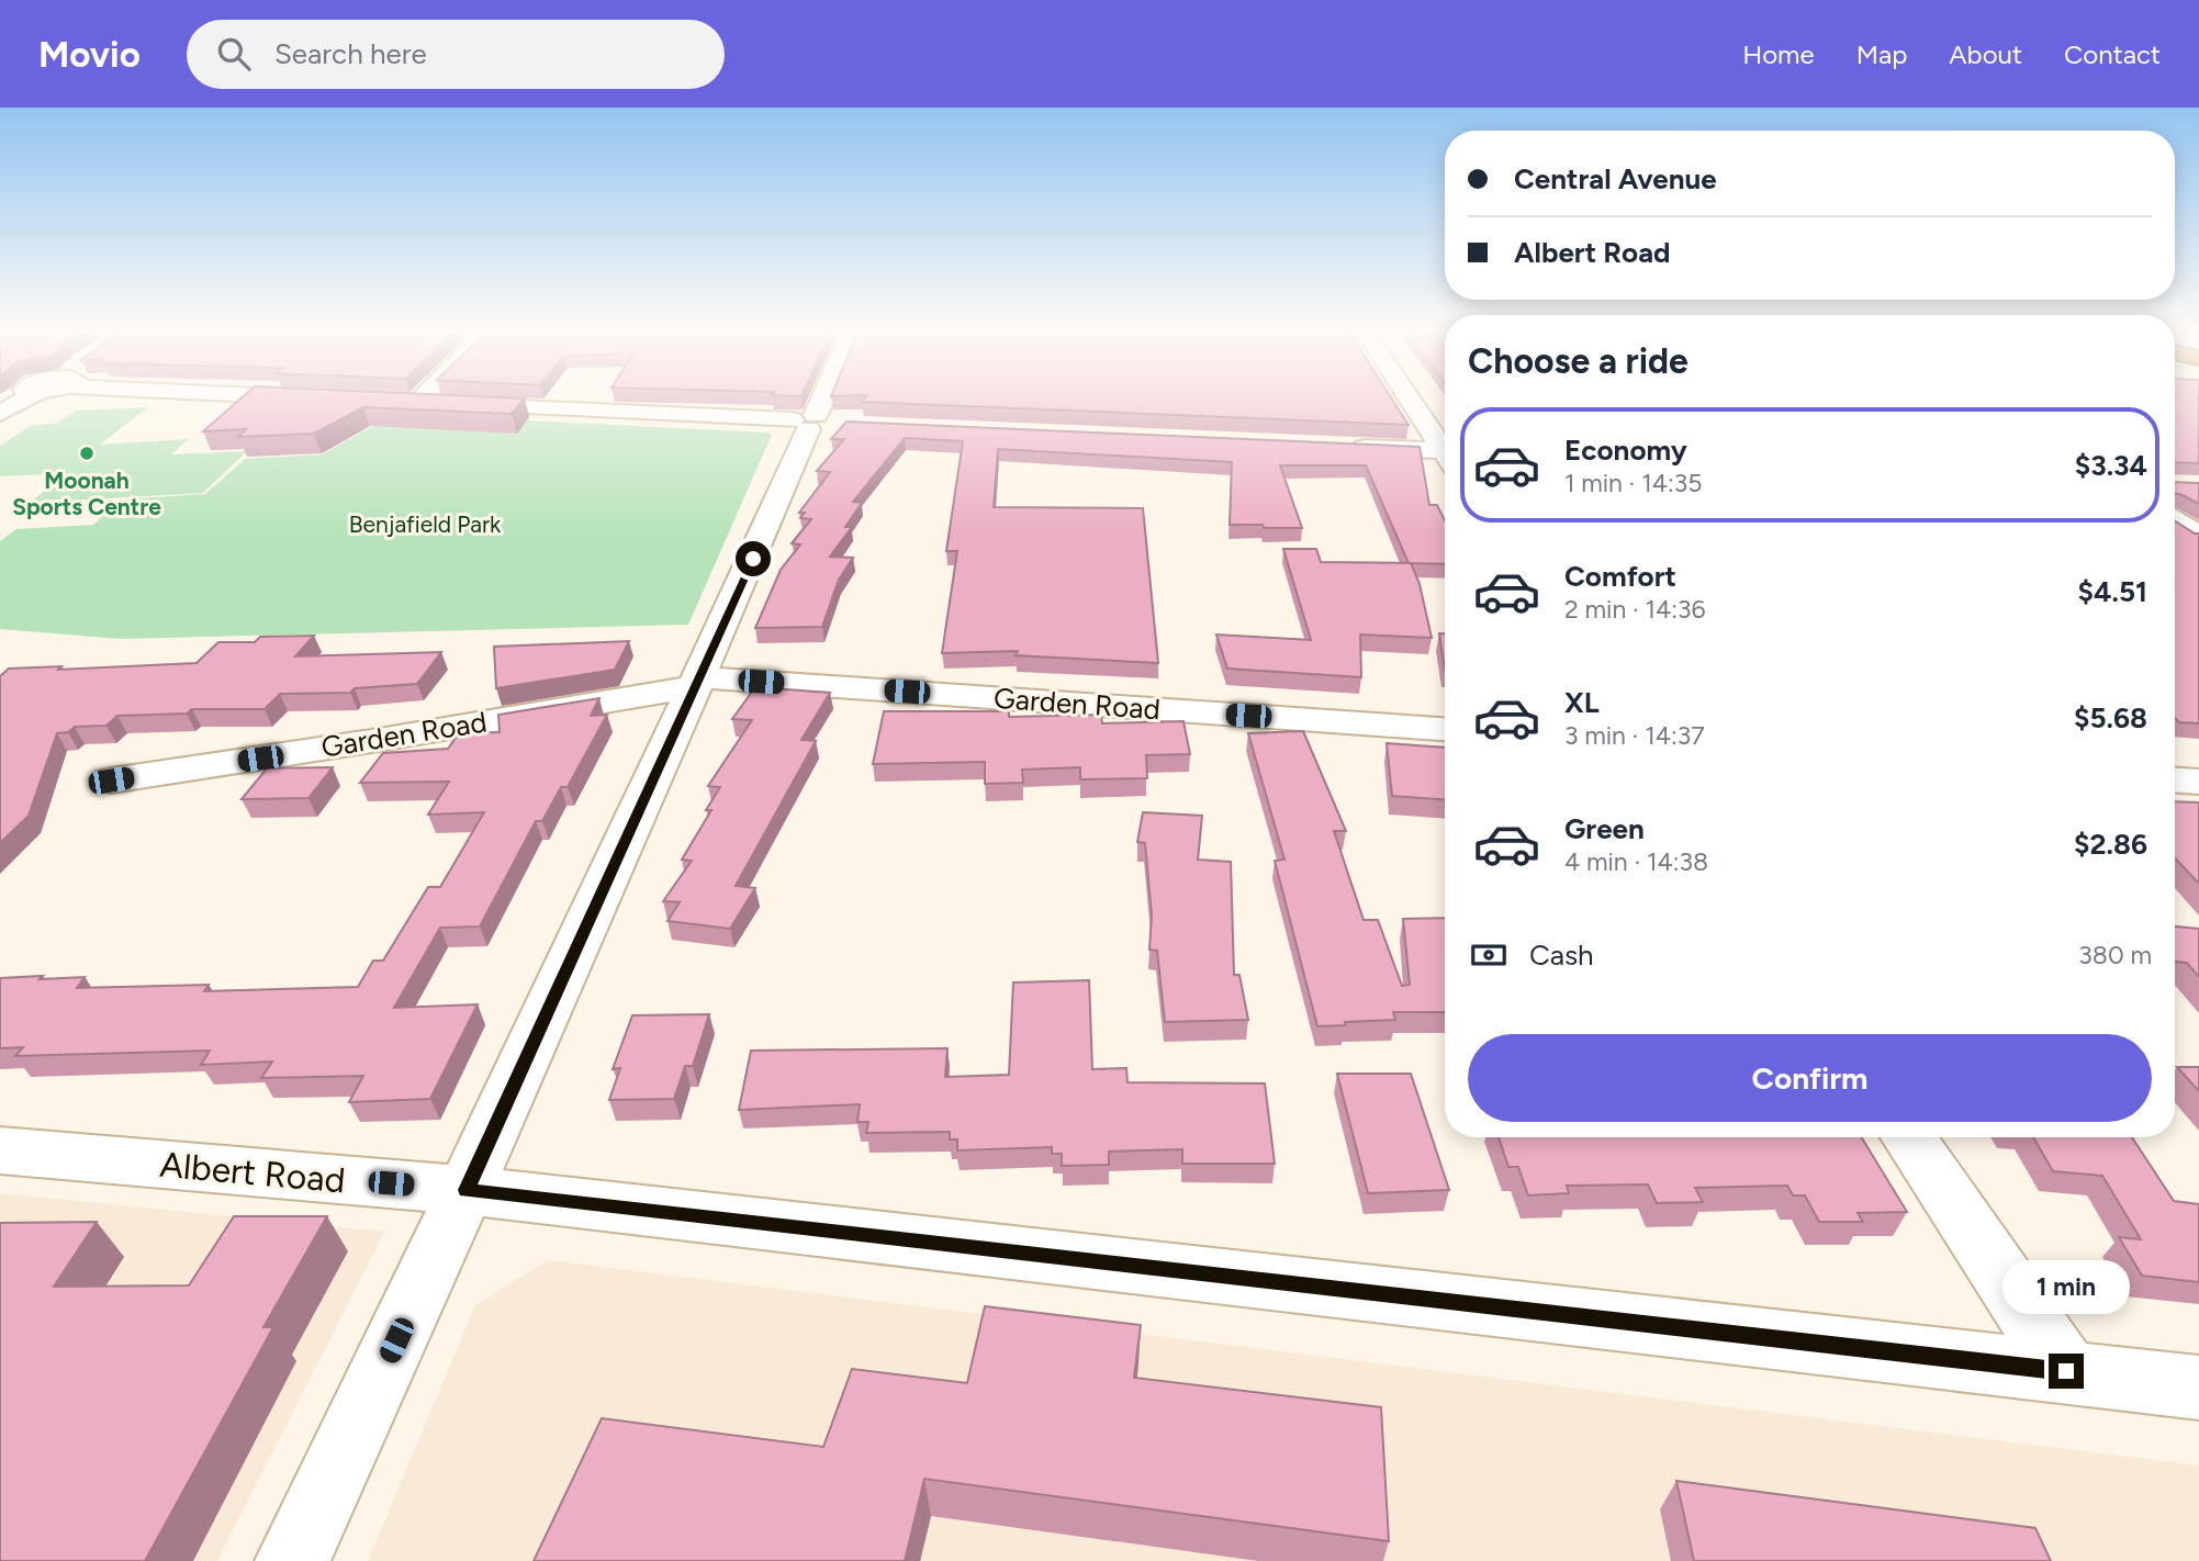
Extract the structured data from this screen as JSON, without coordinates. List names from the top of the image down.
{
  "streets": {
    "street": ["Garden Road", "Albert Road"]
  },
  "parks": ["Benjafield Park"],
  "places": ["Moonah Sports Centre"],
  "page": {
    "header": "Movio",
    "search": "Search here",
    "nav": [
      "Home",
      "Map",
      "About",
      "Contact"
    ],
    "banner": ["Central Avenue", "Albert Road"],
    "heading": "Choose a ride",
    "list": [
      {
        "name": "Economy",
        "note": "1 min · 14:35",
        "value": "$3.34"
      },
      {
        "name": "Comfort",
        "note": "2 min · 14:36",
        "value": "$4.51"
      },
      {
        "name": "XL",
        "note": "3 min · 14:37",
        "value": "$5.68"
      },
      {
        "name": "Green",
        "note": "4 min · 14:38",
        "value": "$2.86"
      }
    ],
    "pay": ["Cash", "380 m"],
    "buttons": "Confirm",
    "bubble": "1 min"
  }
}
